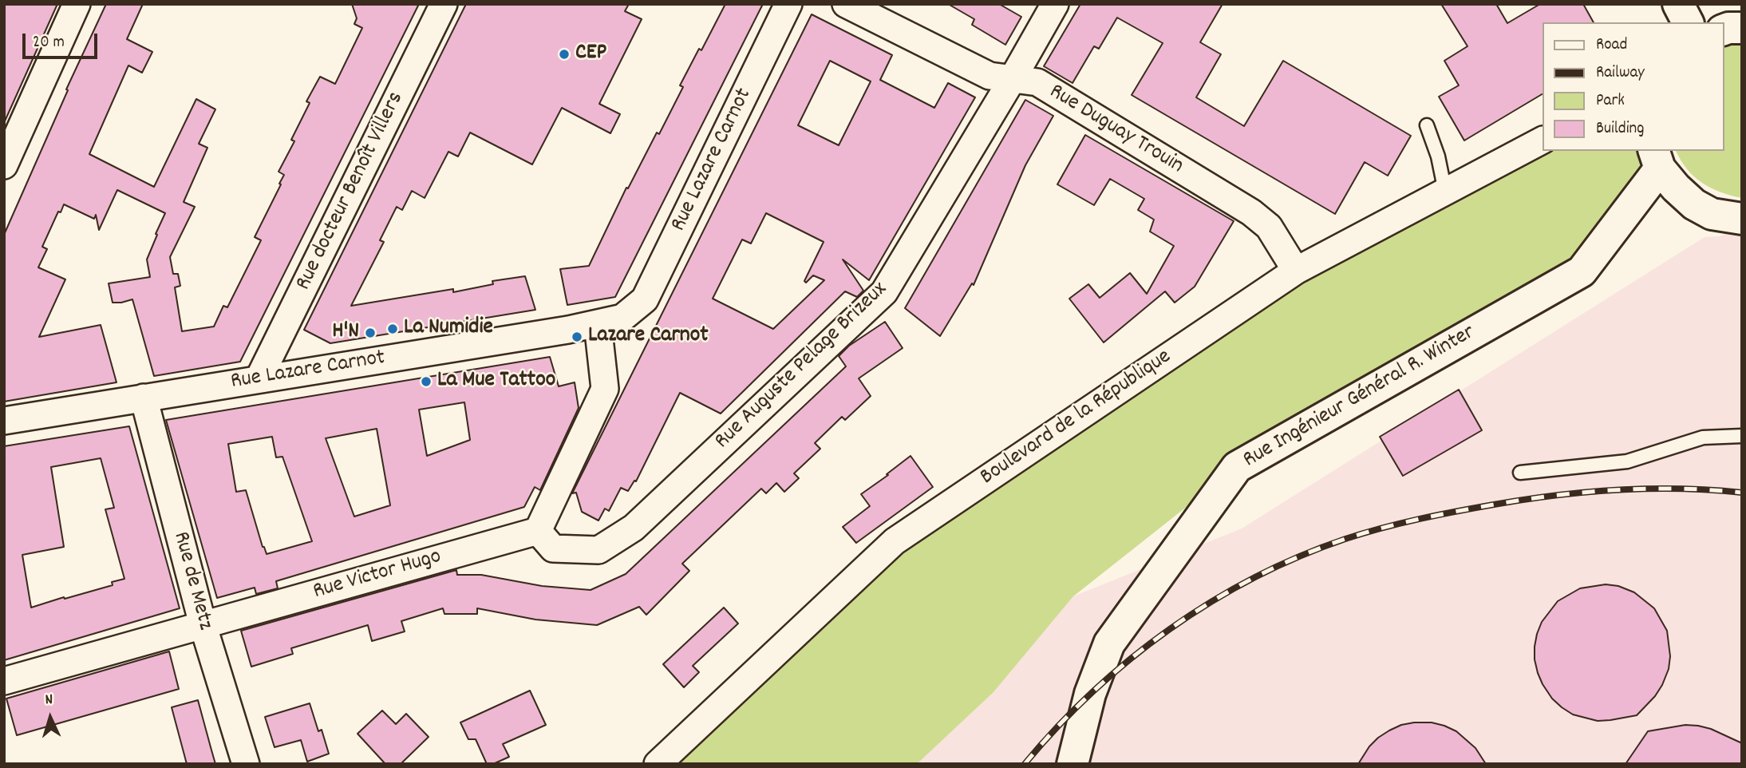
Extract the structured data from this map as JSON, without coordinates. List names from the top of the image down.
{
  "streets": {
    "street": [
      "Rue Duguay Trouin",
      "Rue Lazare Carnot",
      "Rue docteur Benoît Villers",
      "Rue Auguste Pelage Brizeux",
      "Rue Ingénieur Général R. Winter",
      "Boulevard de la République",
      "Rue Victor Hugo",
      "Rue de Metz"
    ]
  },
  "crossings": [
    ["Rue Duguay Trouin", "Rue Auguste Pelage Brizeux"],
    ["Rue Duguay Trouin", "Boulevard de la République"],
    ["Rue Lazare Carnot", "Rue docteur Benoît Villers"],
    ["Rue Lazare Carnot", "Rue de Metz"],
    ["Rue Auguste Pelage Brizeux", "Rue Victor Hugo"],
    ["Rue Victor Hugo", "Rue de Metz"]
  ],
  "places": [
    "CEP",
    "La Numidie",
    "H'N",
    "Lazare Carnot",
    "La Mue Tattoo"
  ],
  "legend": [
    "Road",
    "Railway",
    "Park",
    "Building"
  ],
  "scale_bar": "20 m",
  "north": "top"
}
